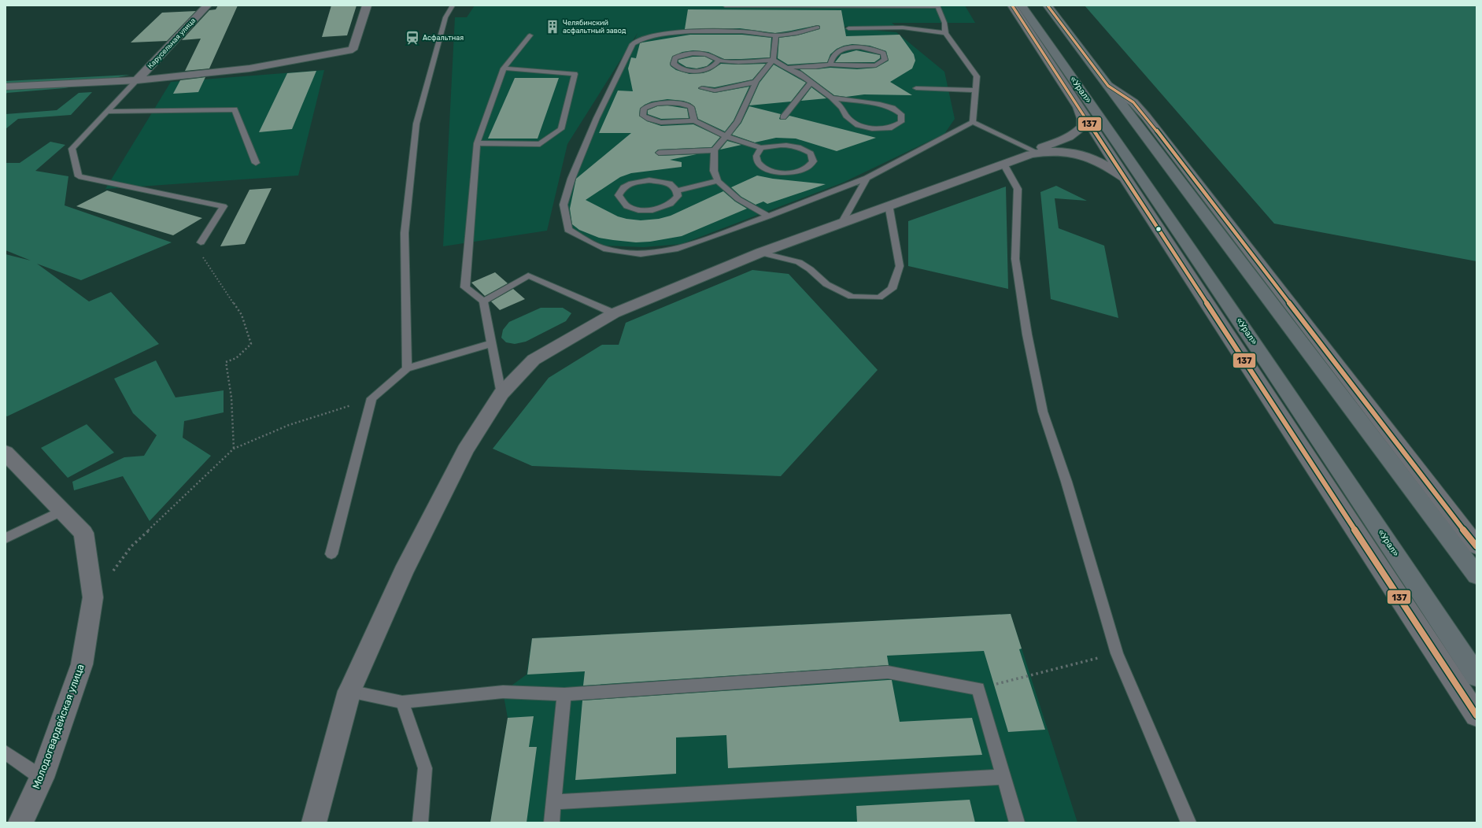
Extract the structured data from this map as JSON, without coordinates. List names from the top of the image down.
{
  "streets": {
    "main road": ["«Урал»"],
    "street": ["Карусельная улица", "Молодогвардейская улица"]
  },
  "places": {
    "building": ["Челябинский асфальтный завод"],
    "station": ["Асфальтная"]
  },
  "lines": ["transit line 137"]
}
